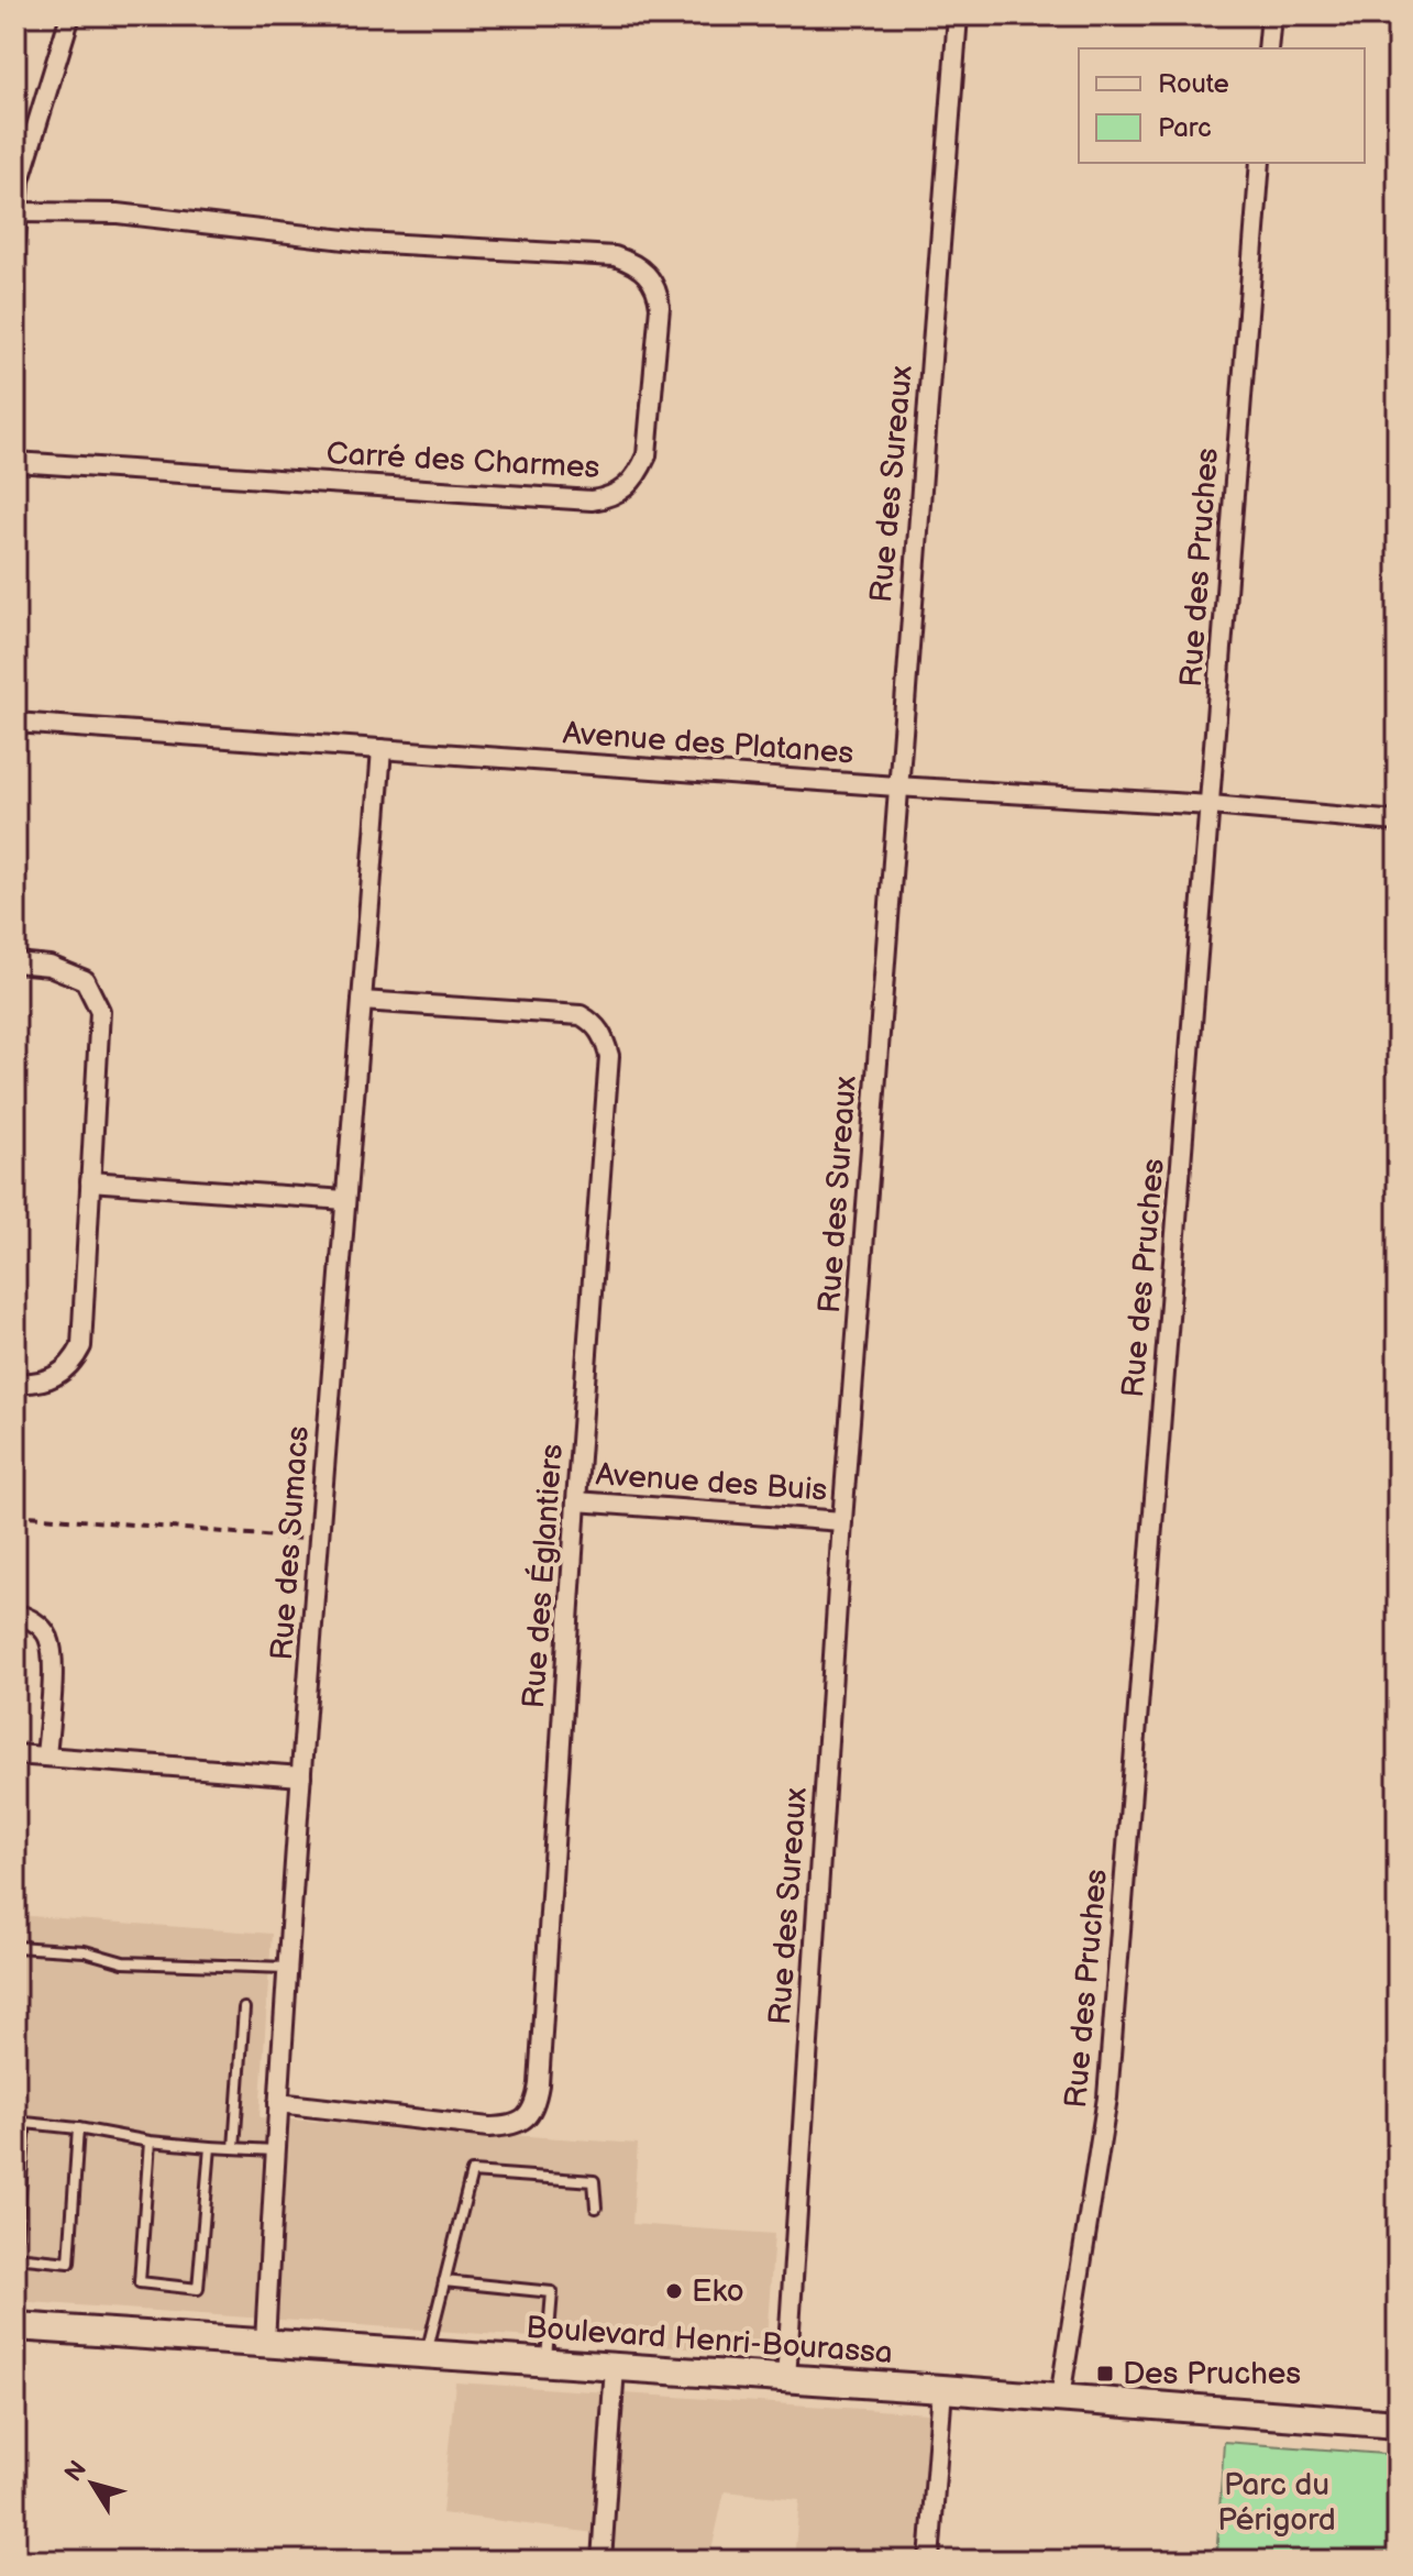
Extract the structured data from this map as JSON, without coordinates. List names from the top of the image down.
{
  "streets": {
    "main road": ["Boulevard Henri-Bourassa"],
    "street": [
      "Carré des Charmes",
      "Rue des Sureaux",
      "Rue des Pruches",
      "Avenue des Platanes",
      "Avenue des Buis",
      "Rue des Sumacs",
      "Rue des Églantiers"
    ]
  },
  "crossings": [
    ["Rue des Sureaux", "Avenue des Platanes"],
    ["Rue des Sureaux", "Avenue des Buis"],
    ["Rue des Sureaux", "Boulevard Henri-Bourassa"],
    ["Rue des Pruches", "Avenue des Platanes"],
    ["Rue des Pruches", "Boulevard Henri-Bourassa"],
    ["Avenue des Platanes", "Rue des Sumacs"],
    ["Avenue des Buis", "Rue des Églantiers"],
    ["Rue des Sumacs", "Rue des Églantiers"],
    ["Rue des Sumacs", "Boulevard Henri-Bourassa"]
  ],
  "parks": ["Parc du Périgord"],
  "places": {
    "other": ["Eko"],
    "transit": ["Des Pruches"]
  },
  "legend": ["Route", "Parc"],
  "north": "top left"
}
